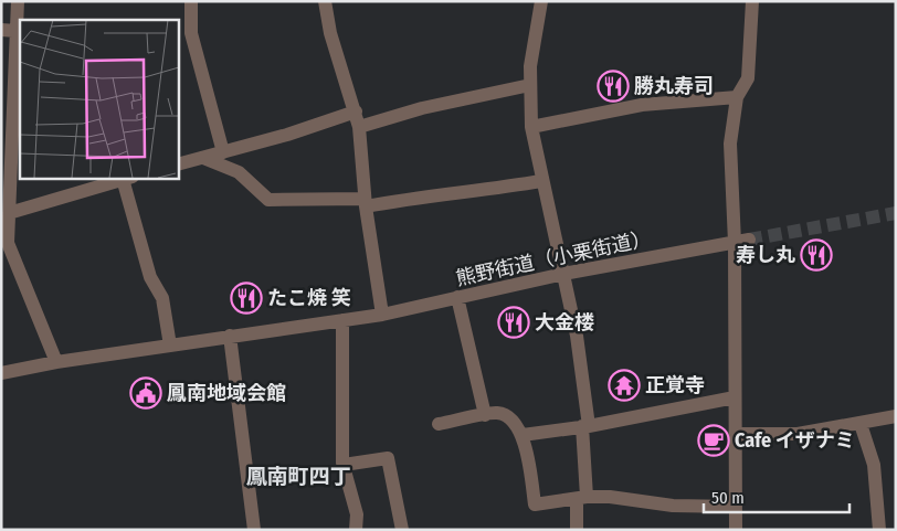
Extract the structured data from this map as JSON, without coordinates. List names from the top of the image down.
{
  "streets": {
    "street": ["熊野街道（小栗街道）"]
  },
  "districts": ["鳳南町四丁"],
  "places": {
    "restaurant": [
      "勝丸寿司",
      "寿し丸",
      "たこ焼 笑",
      "大金楼"
    ],
    "temple": ["正覚寺"],
    "public building": ["鳳南地域会館"],
    "cafe": ["Cafe イザナミ"]
  },
  "scale_bar": "50 m"
}
